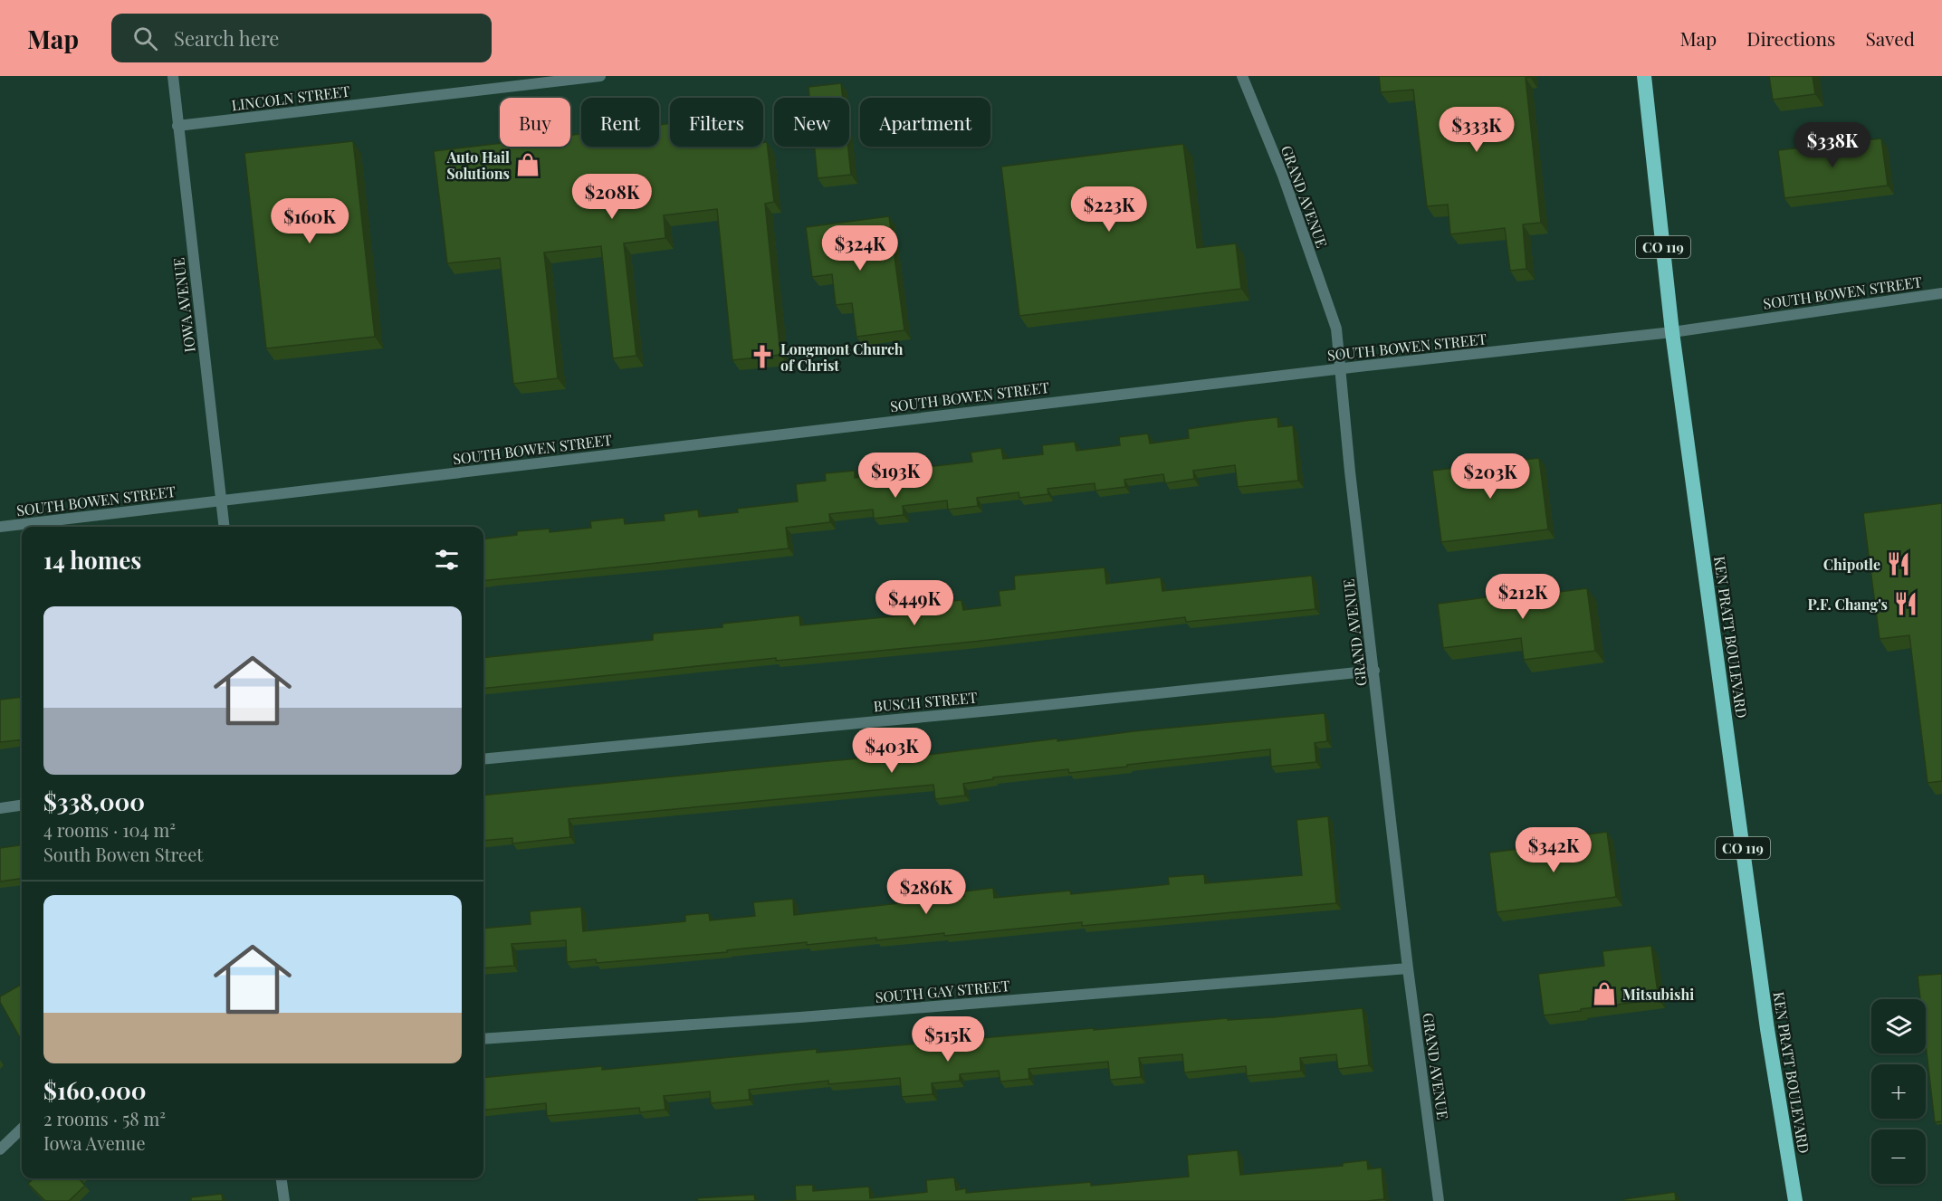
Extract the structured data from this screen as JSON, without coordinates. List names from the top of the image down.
{
  "streets": {
    "highway": ["CO 119", "KEN PRATT BOULEVARD"],
    "street": [
      "LINCOLN STREET",
      "GRAND AVENUE",
      "SOUTH BOWEN STREET",
      "IOWA AVENUE",
      "BUSCH STREET",
      "SOUTH GAY STREET"
    ]
  },
  "crossings": [
    ["LINCOLN STREET", "IOWA AVENUE"],
    ["GRAND AVENUE", "SOUTH BOWEN STREET"],
    ["GRAND AVENUE", "BUSCH STREET"],
    ["GRAND AVENUE", "SOUTH GAY STREET"],
    ["SOUTH BOWEN STREET", "IOWA AVENUE"],
    ["SOUTH BOWEN STREET", "KEN PRATT BOULEVARD"]
  ],
  "places": {
    "shop": ["Auto Hail Solutions", "Mitsubishi"],
    "church": ["Longmont Church of Christ"],
    "restaurant": ["Chipotle", "P.F. Chang's"]
  },
  "page": {
    "header": "Map",
    "search": "Search here",
    "nav": ["Map", "Directions", "Saved"],
    "chip": [
      "Buy",
      "Rent",
      "Filters",
      "New",
      "Apartment"
    ],
    "price": [
      "$333K",
      "$338K",
      "$208K",
      "$223K",
      "$160K",
      "$324K",
      "$193K",
      "$203K",
      "$212K",
      "$449K",
      "$403K",
      "$342K",
      "$286K",
      "$515K"
    ],
    "heading": "14 homes",
    "list": [
      {
        "name": "$338,000",
        "note": "4 rooms · 104 m² · South Bowen Street"
      },
      {
        "name": "$160,000",
        "note": "2 rooms · 58 m² · Iowa Avenue"
      }
    ],
    "map_buttons": ["+", "−"]
  }
}
